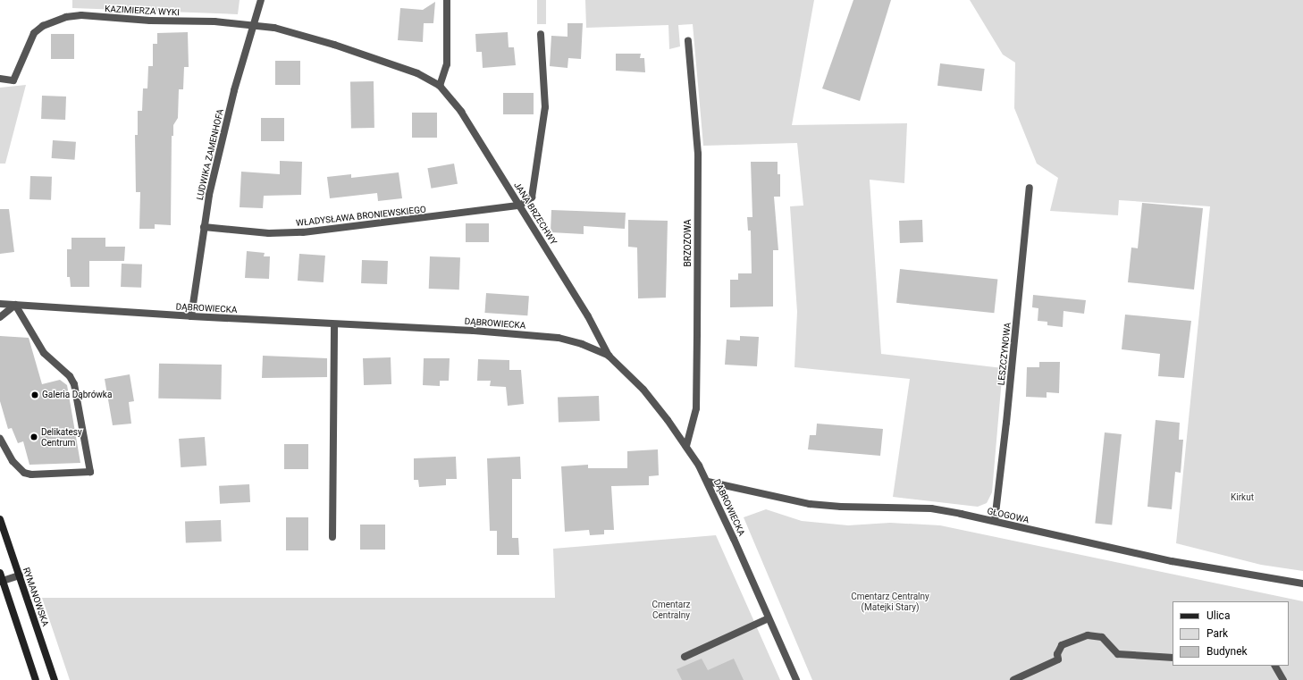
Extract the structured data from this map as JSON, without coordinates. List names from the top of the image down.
{
  "streets": {
    "main road": ["RYMANOWSKA"],
    "street": [
      "KAZIMIERZA WYKI",
      "LUDWIKA ZAMENHOFA",
      "JANA BRZECHWY",
      "WŁADYSŁAWA BRONIEWSKIEGO",
      "BRZOZOWA",
      "DĄBROWIECKA",
      "LESZCZYNOWA",
      "GŁOGOWA"
    ]
  },
  "crossings": [
    ["KAZIMIERZA WYKI", "LUDWIKA ZAMENHOFA"],
    ["KAZIMIERZA WYKI", "JANA BRZECHWY"],
    ["LUDWIKA ZAMENHOFA", "JANA BRZECHWY"],
    ["LUDWIKA ZAMENHOFA", "WŁADYSŁAWA BRONIEWSKIEGO"],
    ["LUDWIKA ZAMENHOFA", "DĄBROWIECKA"],
    ["JANA BRZECHWY", "WŁADYSŁAWA BRONIEWSKIEGO"],
    ["JANA BRZECHWY", "DĄBROWIECKA"],
    ["BRZOZOWA", "DĄBROWIECKA"],
    ["DĄBROWIECKA", "GŁOGOWA"],
    ["LESZCZYNOWA", "GŁOGOWA"]
  ],
  "parks": ["Kirkut", "Cmentarz Centralny (Matejki Stary)", "Cmentarz Centralny"],
  "places": ["Galeria Dąbrówka", "Delikatesy Centrum"],
  "legend": ["Ulica", "Park", "Budynek"]
}
